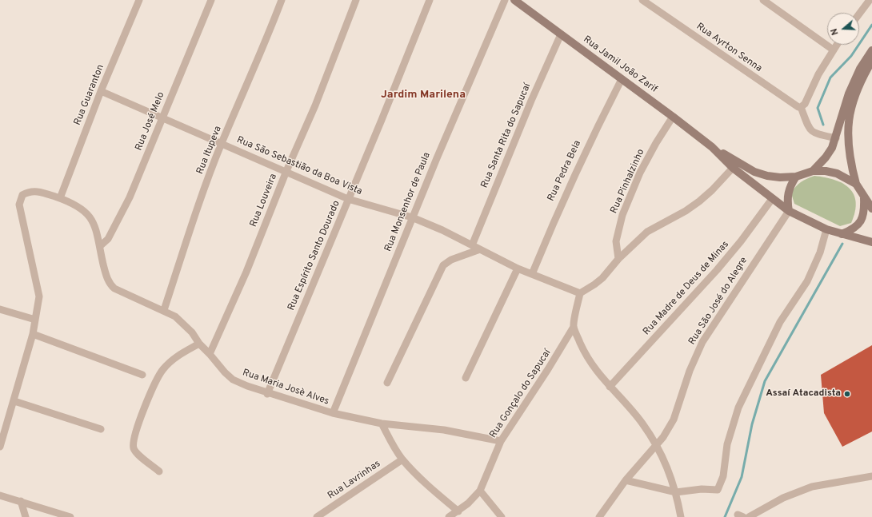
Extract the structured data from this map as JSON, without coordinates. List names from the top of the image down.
{
  "streets": {
    "main road": ["Rua Jamil João Zarif"],
    "street": [
      "Rua Ayrton Senna",
      "Rua Guaranton",
      "Rua José Melo",
      "Rua Santa Rita do Sapucaí",
      "Rua Itupeva",
      "Rua São Sebastião da Boa Vista",
      "Rua Pedra Bela",
      "Rua Pinhalzinho",
      "Rua Louveira",
      "Rua Monsenhor de Paula",
      "Rua Espírito Santo Dourado",
      "Rua Madre de Deus de Minas",
      "Rua São José do Alegre",
      "Rua Maria Josè Alves",
      "Rua Gonçalo do Sapucaí",
      "Rua Lavrinhas"
    ]
  },
  "crossings": [
    ["Rua Jamil João Zarif", "Rua Santa Rita do Sapucaí"],
    ["Rua Jamil João Zarif", "Rua Pedra Bela"],
    ["Rua Jamil João Zarif", "Rua Pinhalzinho"],
    ["Rua Jamil João Zarif", "Rua Madre de Deus de Minas"],
    ["Rua Jamil João Zarif", "Rua São José do Alegre"],
    ["Rua Guaranton", "Rua São Sebastião da Boa Vista"],
    ["Rua Guaranton", "Rua Maria Josè Alves"],
    ["Rua José Melo", "Rua São Sebastião da Boa Vista"],
    ["Rua José Melo", "Rua Maria Josè Alves"],
    ["Rua Santa Rita do Sapucaí", "Rua São Sebastião da Boa Vista"],
    ["Rua Itupeva", "Rua São Sebastião da Boa Vista"],
    ["Rua Itupeva", "Rua Maria Josè Alves"],
    ["Rua São Sebastião da Boa Vista", "Rua Pedra Bela"],
    ["Rua São Sebastião da Boa Vista", "Rua Louveira"],
    ["Rua São Sebastião da Boa Vista", "Rua Monsenhor de Paula"],
    ["Rua São Sebastião da Boa Vista", "Rua Espírito Santo Dourado"],
    ["Rua Louveira", "Rua Maria Josè Alves"],
    ["Rua Monsenhor de Paula", "Rua Maria Josè Alves"],
    ["Rua Espírito Santo Dourado", "Rua Maria Josè Alves"],
    ["Rua Maria Josè Alves", "Rua Gonçalo do Sapucaí"]
  ],
  "districts": ["Jardim Marilena"],
  "places": ["Assaí Atacadista"],
  "north": "left"
}
